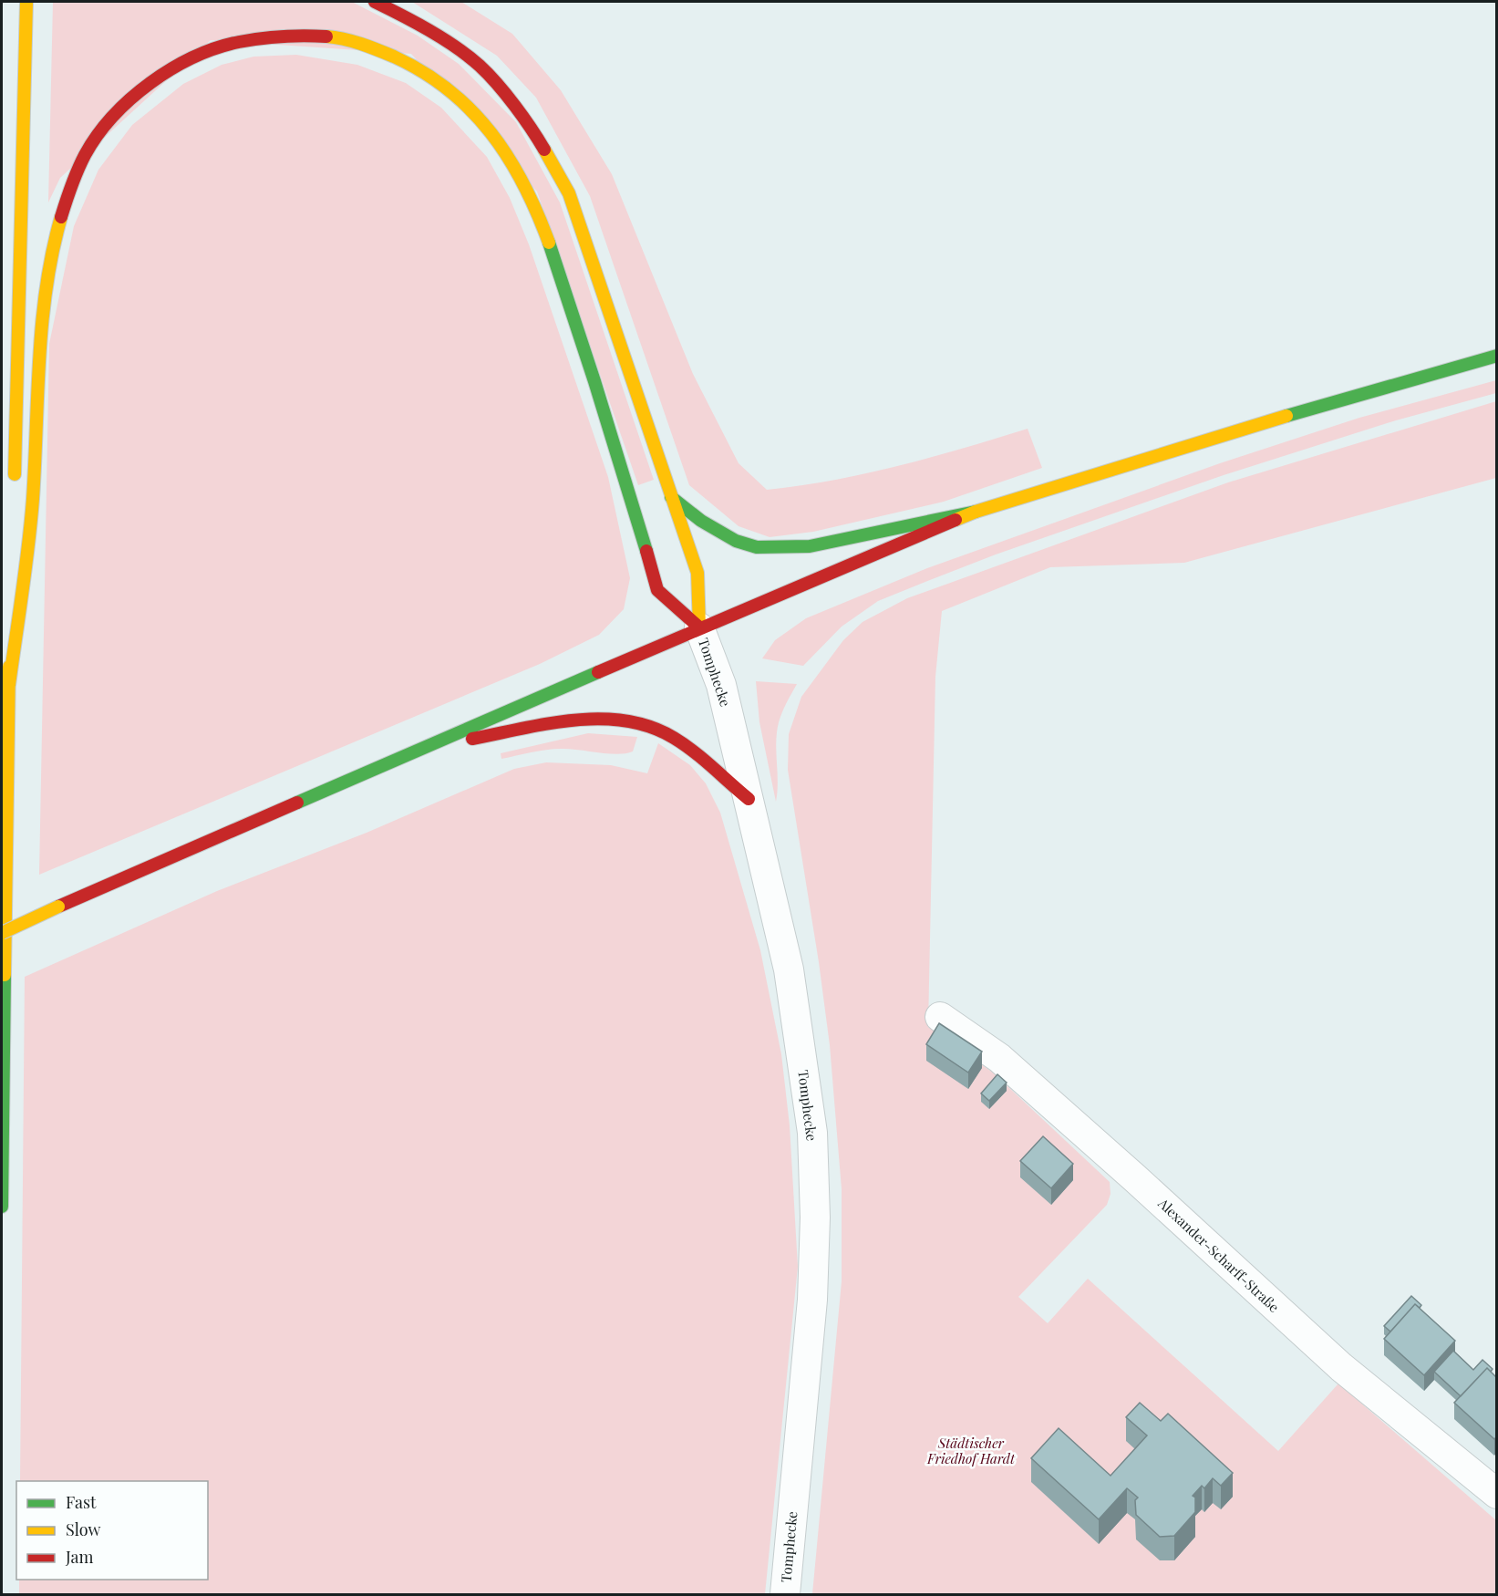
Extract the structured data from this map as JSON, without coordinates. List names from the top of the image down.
{
  "streets": {
    "street": ["Tomphecke", "Alexander-Scharff-Straße"]
  },
  "parks": ["Städtischer Friedhof Hardt"],
  "legend": ["Fast", "Slow", "Jam"]
}
